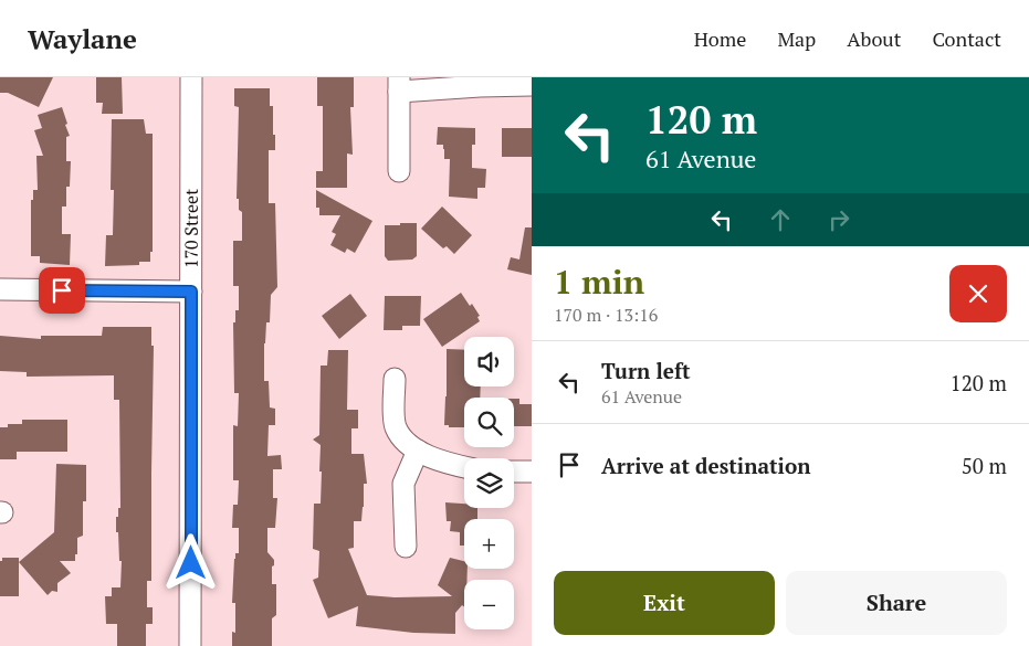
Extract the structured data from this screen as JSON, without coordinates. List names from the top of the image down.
{
  "streets": {
    "street": ["170 Street"]
  },
  "page": {
    "header": "Waylane",
    "nav": [
      "Home",
      "Map",
      "About",
      "Contact"
    ],
    "turn": ["120 m", "61 Avenue"],
    "heading": ["1 min", "170 m · 13:16"],
    "map_buttons": ["+", "−"],
    "list": [
      {
        "name": "Turn left",
        "note": "61 Avenue",
        "value": "120 m"
      },
      {
        "name": "Arrive at destination",
        "value": "50 m"
      }
    ],
    "buttons": ["Exit", "Share"]
  }
}
